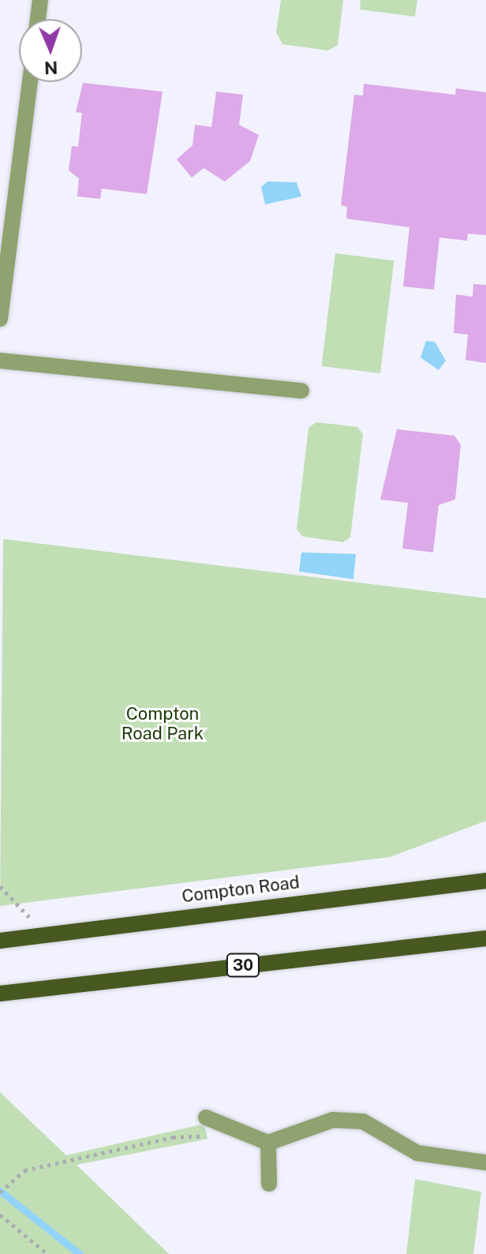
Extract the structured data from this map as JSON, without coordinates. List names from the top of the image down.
{
  "streets": {
    "main road": ["Compton Road", "30"]
  },
  "parks": ["Compton Road Park"],
  "north": "bottom"
}
